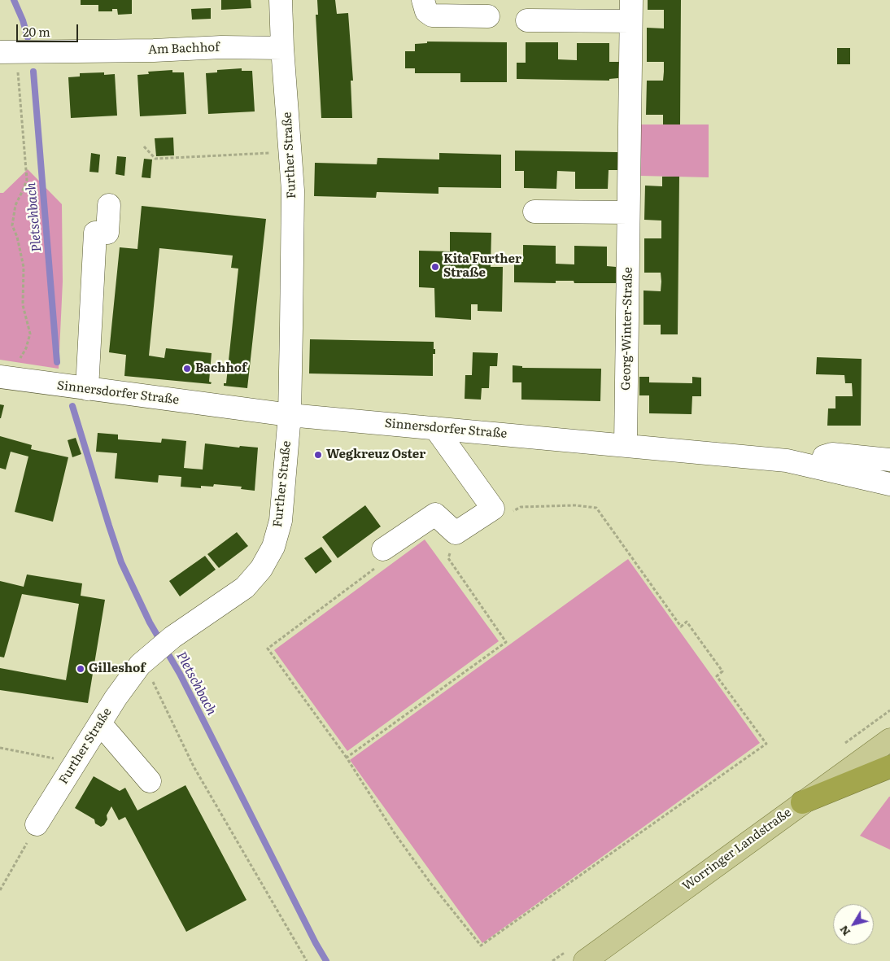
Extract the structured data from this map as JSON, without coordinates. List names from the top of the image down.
{
  "streets": {
    "main road": ["Worringer Landstraße"],
    "street": [
      "Am Bachhof",
      "Further Straße",
      "Georg-Winter-Straße",
      "Sinnersdorfer Straße"
    ]
  },
  "crossings": [
    ["Am Bachhof", "Further Straße"],
    ["Further Straße", "Sinnersdorfer Straße"],
    ["Georg-Winter-Straße", "Sinnersdorfer Straße"]
  ],
  "water": ["Pletschbach"],
  "places": [
    "Kita Further Straße",
    "Bachhof",
    "Wegkreuz Oster",
    "Gilleshof"
  ],
  "scale_bar": "20 m",
  "north": "bottom left"
}
